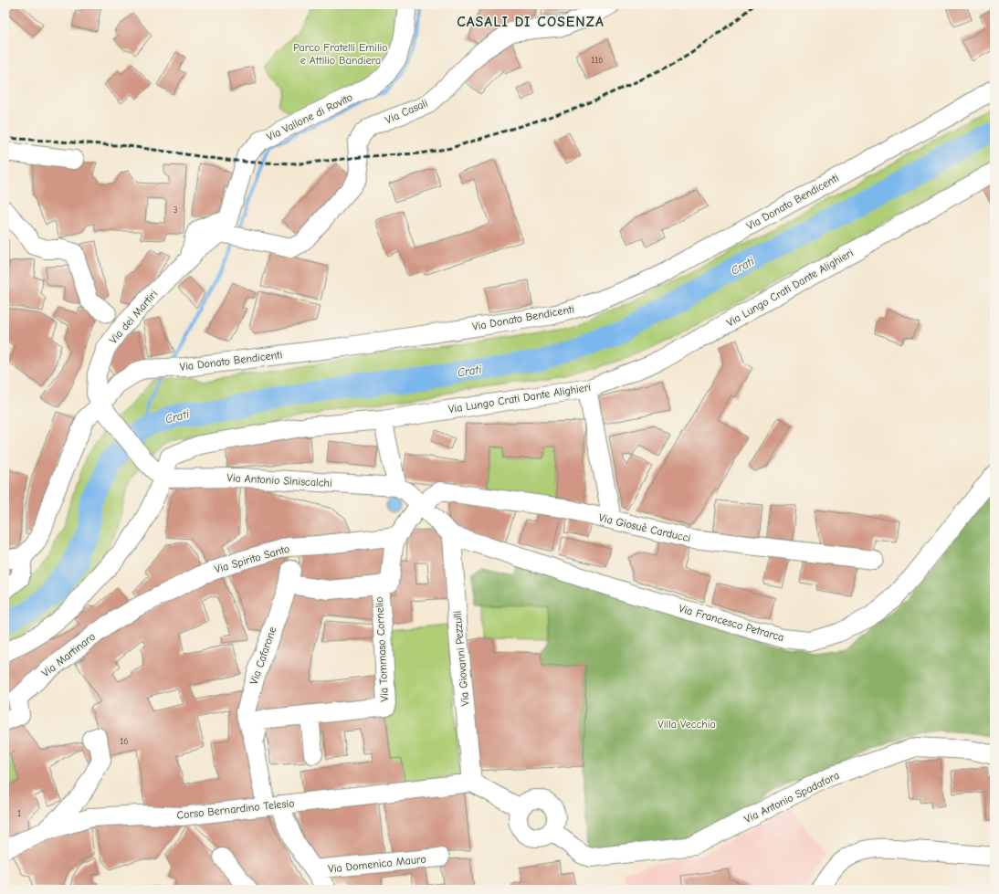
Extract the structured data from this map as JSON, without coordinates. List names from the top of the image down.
{
  "streets": {
    "street": [
      "Via Casali",
      "Via Vallone di Rovito",
      "Via Donato Bendicenti",
      "Via Lungo Crati Dante Alighieri",
      "Via dei Martiri",
      "Via Antonio Siniscalchi",
      "Via Giosuè Carducci",
      "Via Spirito Santo",
      "Via Francesco Petrarca",
      "Via Tommaso Cornelio",
      "Via Martinaro",
      "Via Cafarone",
      "Via Giovanni Pezzulli",
      "Via Antonio Spadafora",
      "Corso Bernardino Telesio",
      "Via Domenico Mauro"
    ]
  },
  "crossings": [
    ["Via Casali", "Via dei Martiri"],
    ["Via Vallone di Rovito", "Via dei Martiri"],
    ["Via Donato Bendicenti", "Via dei Martiri"],
    ["Via Lungo Crati Dante Alighieri", "Via Antonio Siniscalchi"],
    ["Via Giosuè Carducci", "Via Tommaso Cornelio"],
    ["Via Spirito Santo", "Via Tommaso Cornelio"],
    ["Via Spirito Santo", "Via Martinaro"],
    ["Via Francesco Petrarca", "Via Giovanni Pezzulli"],
    ["Via Tommaso Cornelio", "Via Cafarone"],
    ["Via Tommaso Cornelio", "Corso Bernardino Telesio"],
    ["Via Tommaso Cornelio", "Via Domenico Mauro"],
    ["Via Giovanni Pezzulli", "Corso Bernardino Telesio"]
  ],
  "districts": ["CASALI DI COSENZA"],
  "water": ["Crati"],
  "parks": ["Parco Fratelli Emilio e Attilio Bandiera", "Villa Vecchia"],
  "house_numbers": [
    "116",
    "3",
    "16",
    "1"
  ]
}
